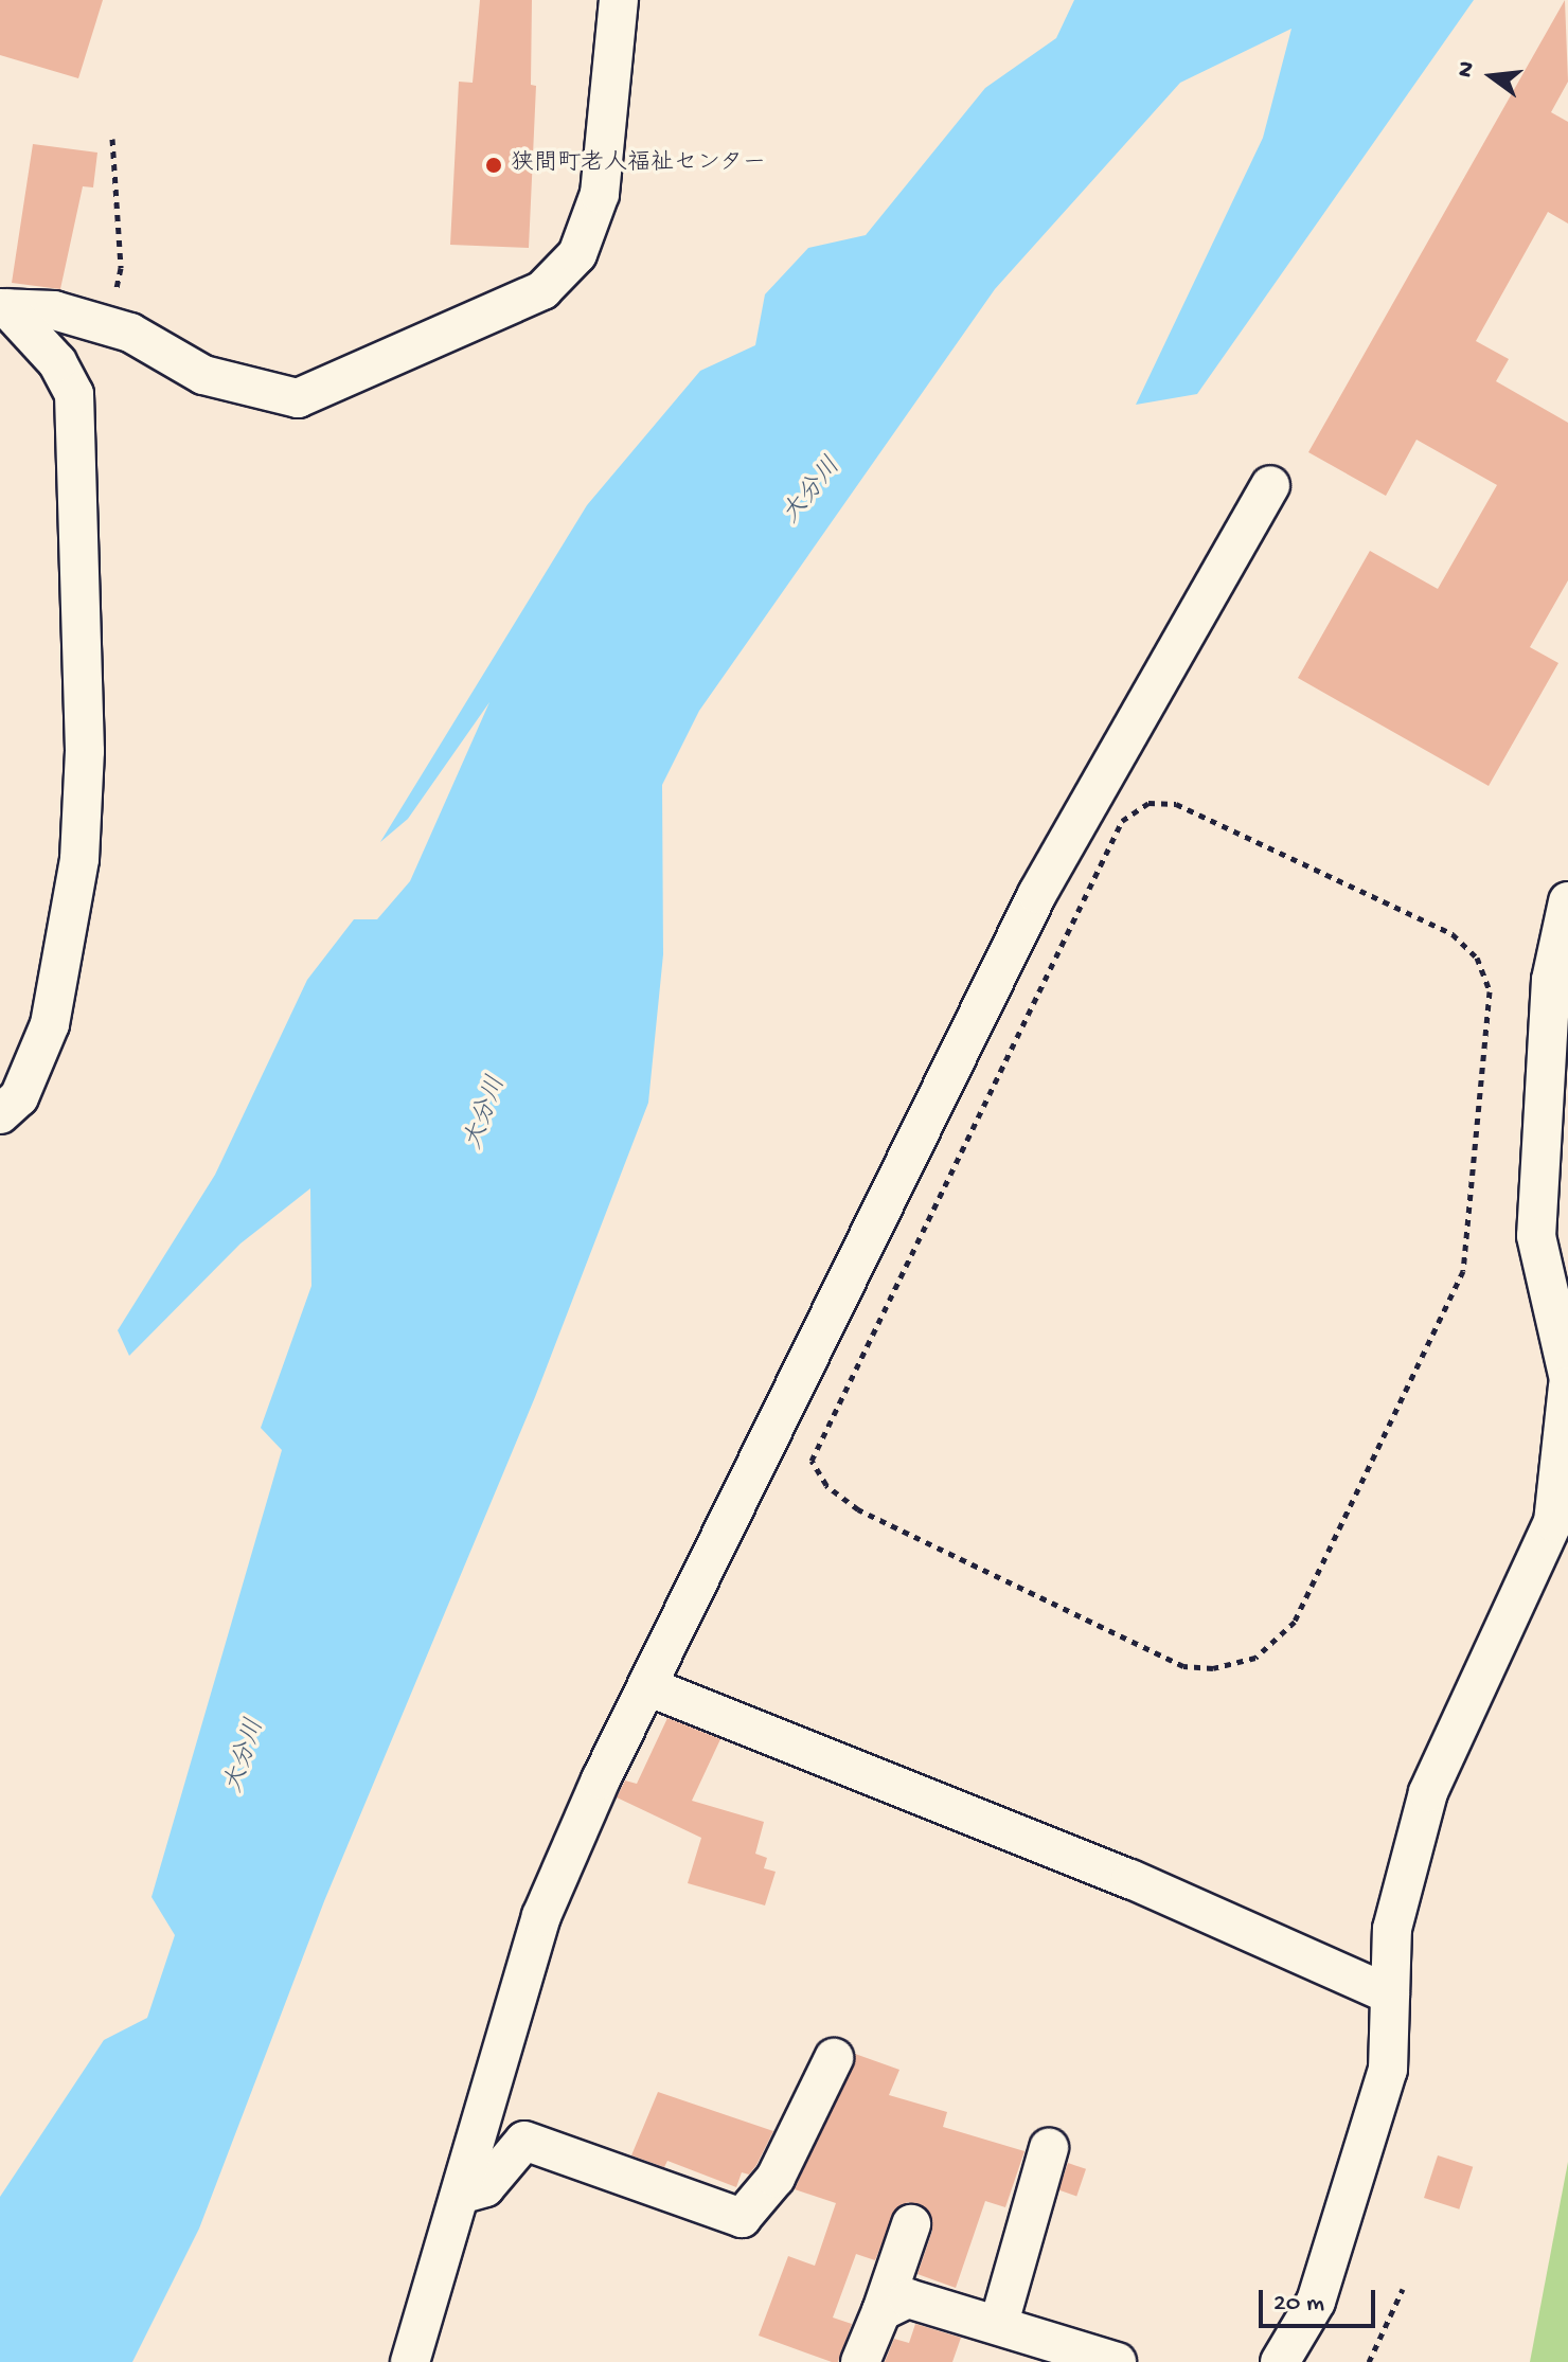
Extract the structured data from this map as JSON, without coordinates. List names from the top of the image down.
{
  "water": ["大分川"],
  "places": ["狭間町老人福祉センター"],
  "scale_bar": "20 m",
  "north": "left"
}
